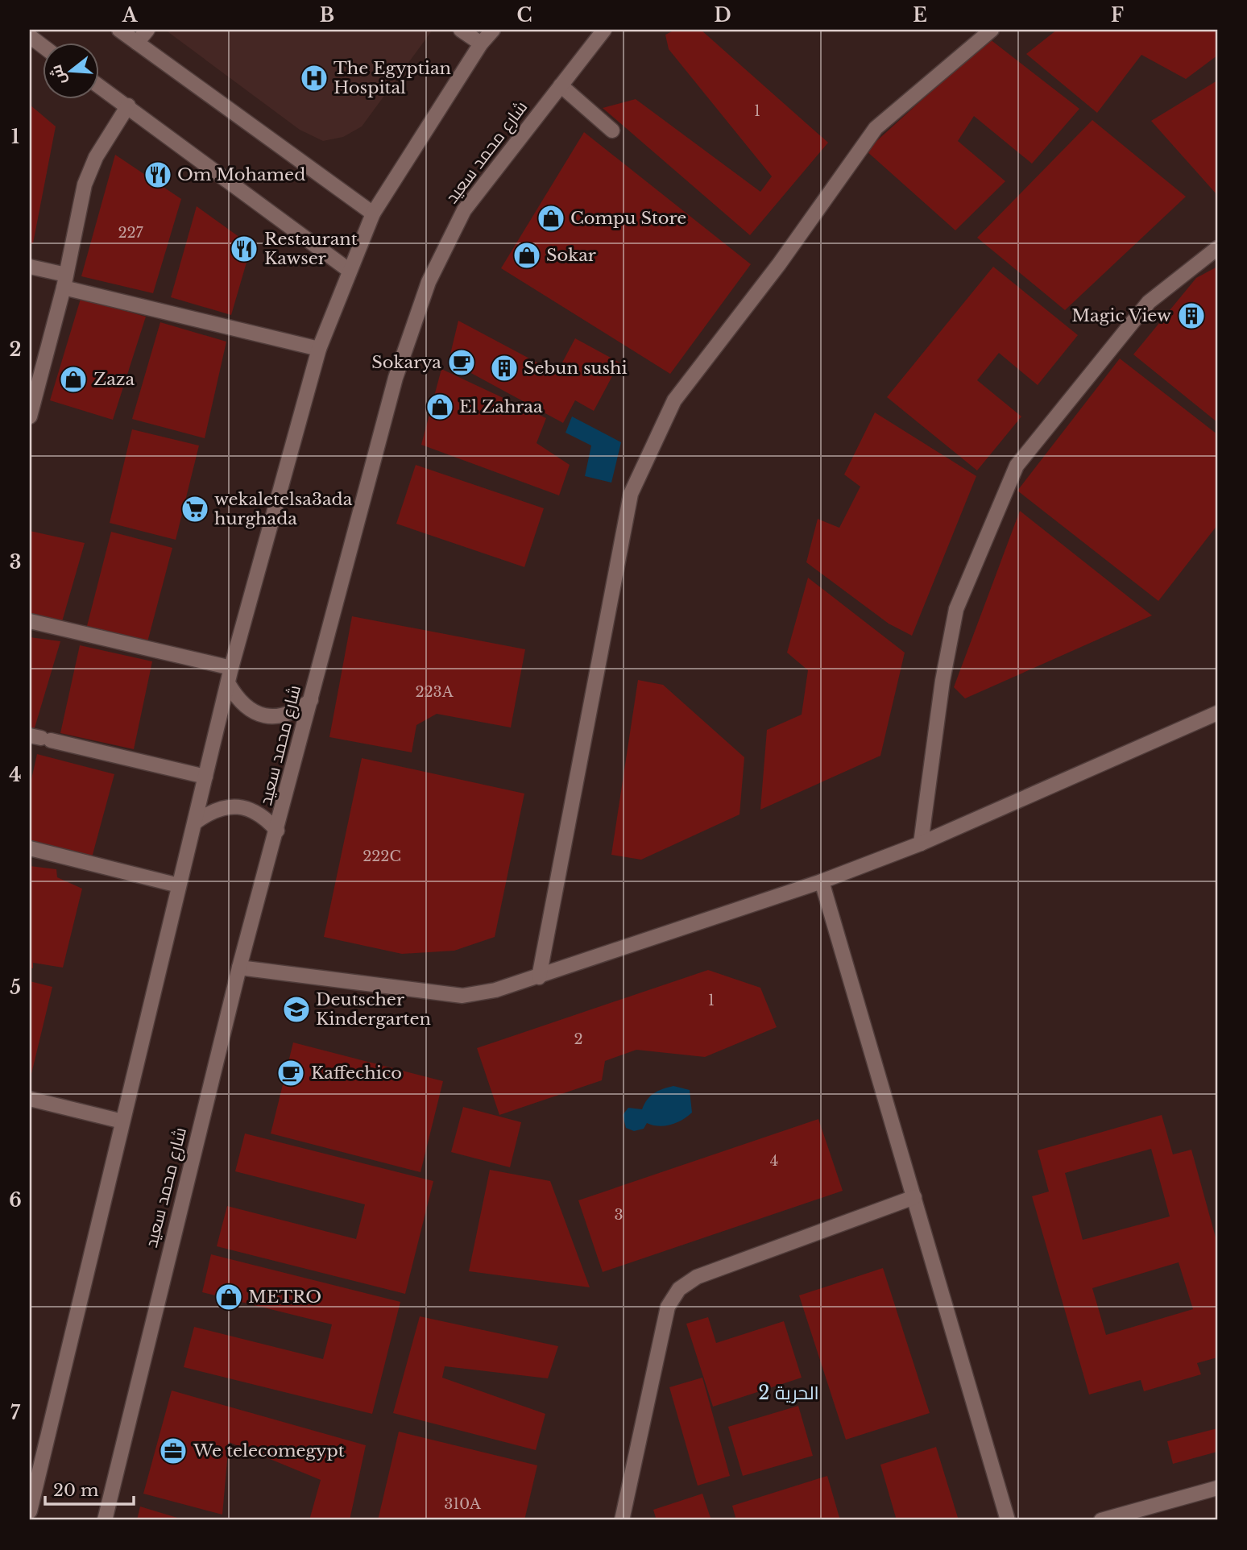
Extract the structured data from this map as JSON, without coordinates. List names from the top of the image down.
{
  "streets": {
    "street": ["شارع محمد سعيد"]
  },
  "districts": ["الحرية 2"],
  "places": {
    "hospital": ["The Egyptian Hospital"],
    "restaurant": ["Om Mohamed", "Restaurant Kawser"],
    "shop": [
      "Compu Store",
      "Sokar",
      "Zaza",
      "El Zahraa",
      "METRO"
    ],
    "building": ["Magic View", "Sebun sushi"],
    "cafe": ["Sokarya", "Kaffechico"],
    "supermarket": ["wekaletelsa3ada hurghada"],
    "school or university": ["Deutscher Kindergarten"],
    "office": ["We telecomegypt"]
  },
  "house_numbers": [
    "1",
    "227",
    "223A",
    "222C",
    "1",
    "2",
    "4",
    "3",
    "310A"
  ],
  "scale_bar": "20 m",
  "north": "left",
  "grid": {
    "columns": [
      "A",
      "B",
      "C",
      "D",
      "E",
      "F"
    ],
    "rows": [
      "1",
      "2",
      "3",
      "4",
      "5",
      "6",
      "7"
    ]
  }
}
